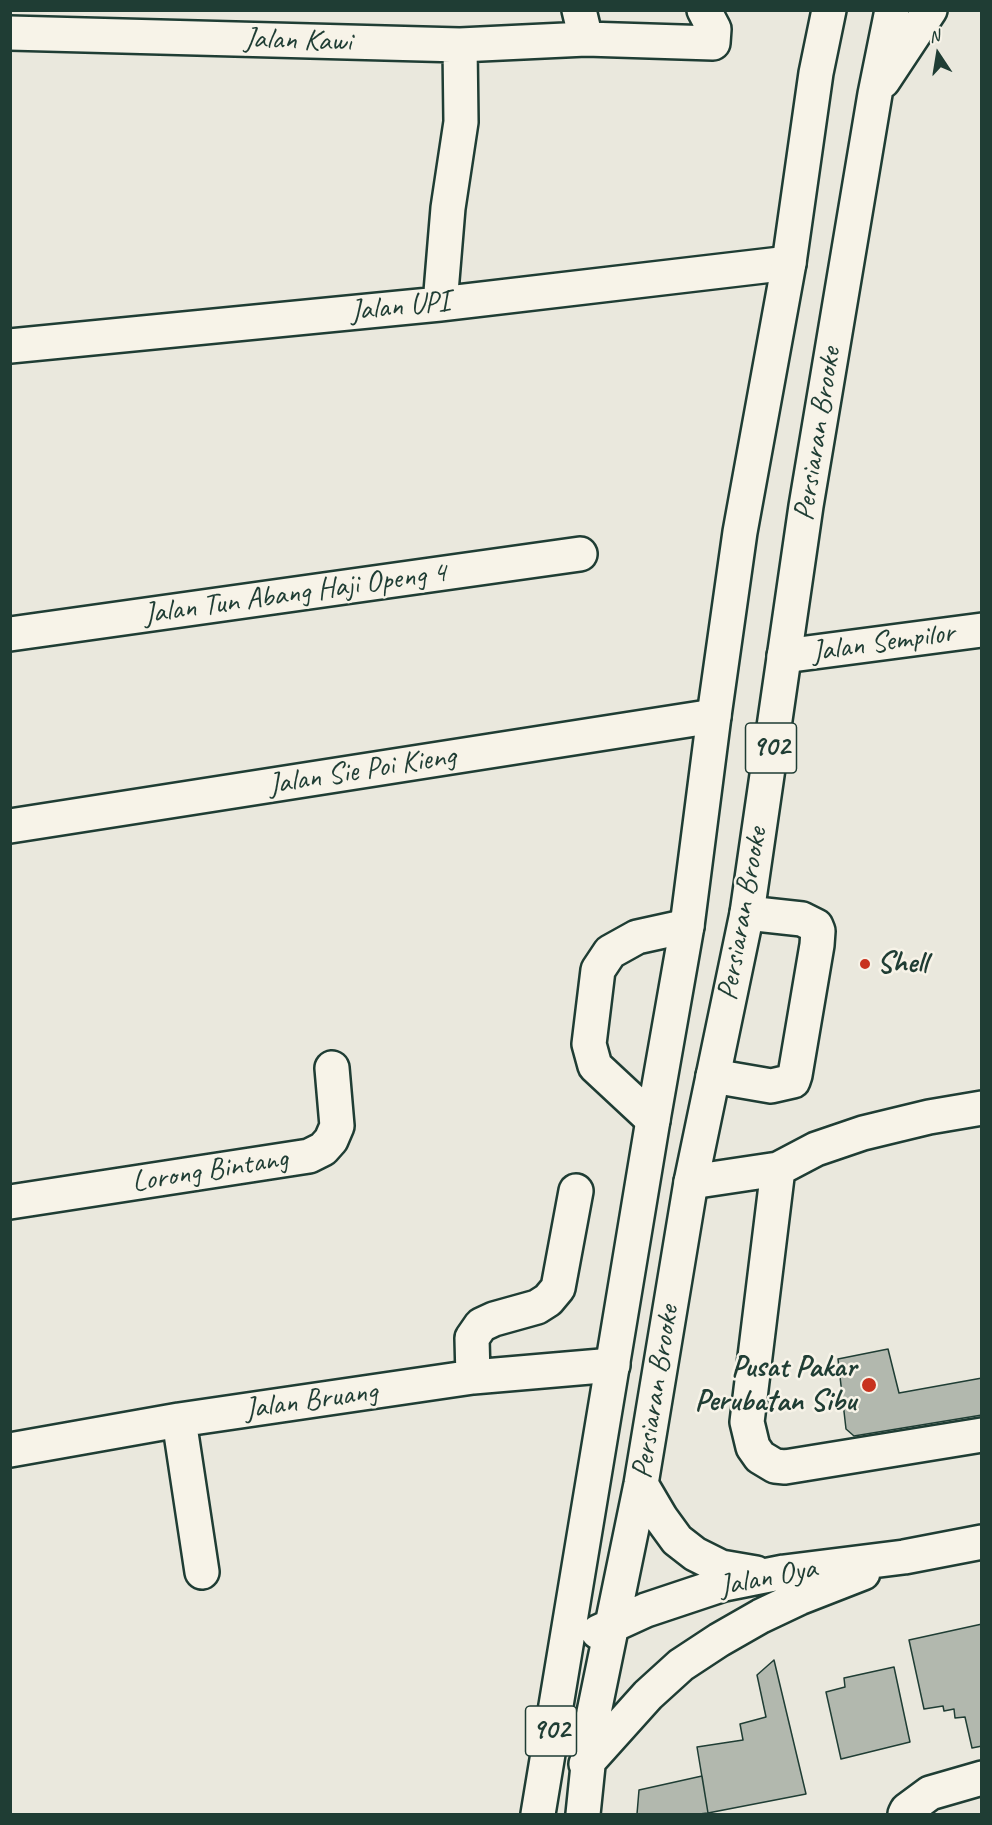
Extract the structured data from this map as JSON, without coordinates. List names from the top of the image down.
{
  "streets": {
    "main road": [
      "Jalan Kawi",
      "Jalan UPI",
      "Persiaran Brooke",
      "Jalan Tun Abang Haji Openg 4",
      "Jalan Sempilor",
      "902",
      "Jalan Sie Poi Kieng",
      "Lorong Bintang",
      "Jalan Bruang",
      "Jalan Oya"
    ]
  },
  "crossings": [
    ["Jalan UPI", "Persiaran Brooke"],
    ["Persiaran Brooke", "Jalan Sempilor"],
    ["Persiaran Brooke", "Jalan Sie Poi Kieng"],
    ["Persiaran Brooke", "Jalan Bruang"],
    ["Persiaran Brooke", "Jalan Oya"]
  ],
  "places": ["Shell", "Pusat Pakar Perubatan Sibu"],
  "north": "top"
}
